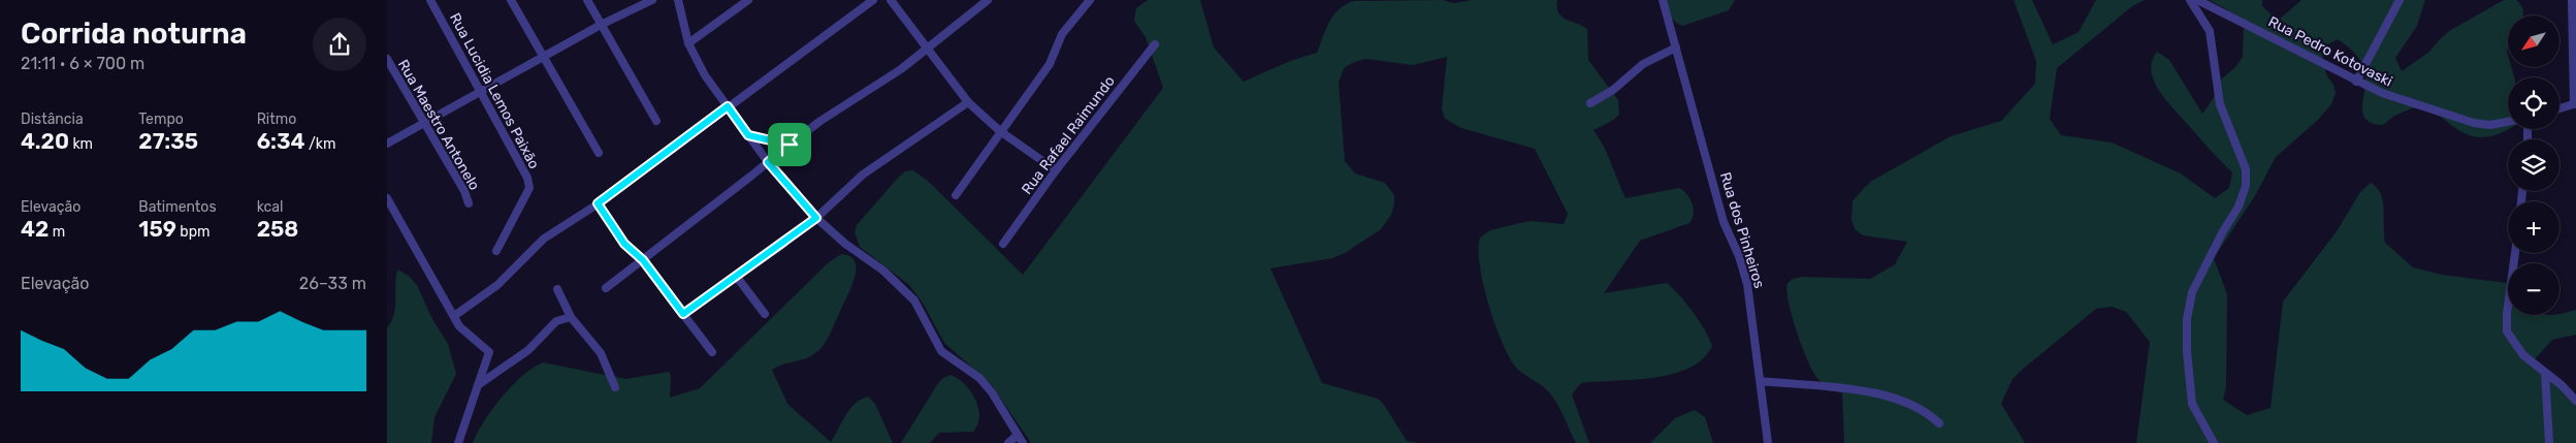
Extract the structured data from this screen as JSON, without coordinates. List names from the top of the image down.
{
  "streets": {
    "street": [
      "Rua Pedro Kotovaski",
      "Rua Lucidia Lemos Paixão",
      "Rua Maestro Antonelo",
      "Rua Rafael Raimundo",
      "Rua dos Pinheiros"
    ]
  },
  "north": "bottom left",
  "page": {
    "heading": ["Corrida noturna", "21:11 · 6 × 700 m"],
    "map_buttons": ["+", "−"],
    "stats": [
      ["Distância", "4.20 km"],
      ["Tempo", "27:35"],
      ["Ritmo", "6:34 /km"],
      ["Elevação", "42 m"],
      ["Batimentos", "159 bpm"],
      ["kcal", "258"]
    ],
    "chart": ["Elevação", "26–33 m"]
  }
}
